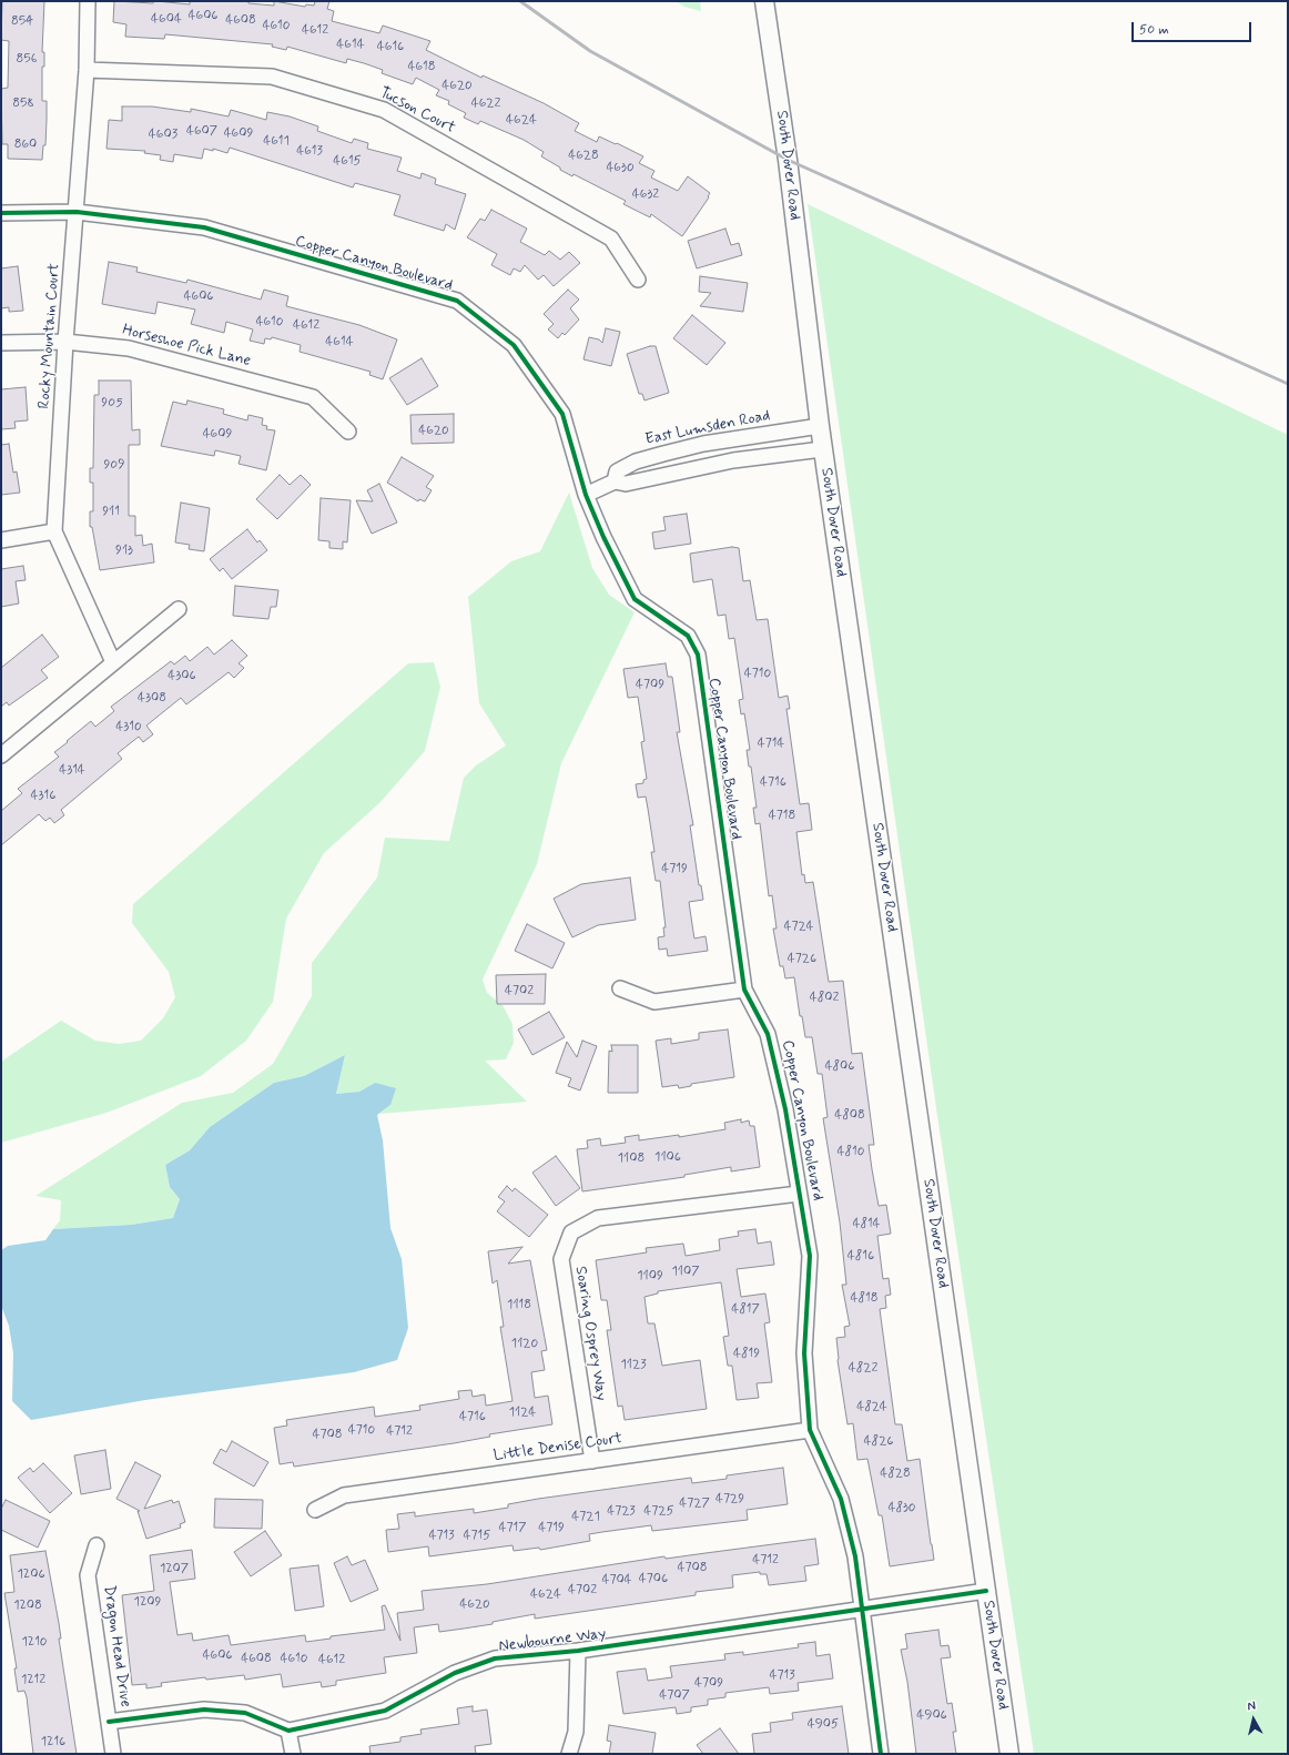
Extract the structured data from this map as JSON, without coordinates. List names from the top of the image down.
{
  "streets": {
    "street": [
      "Tucson Court",
      "South Dover Road",
      "Copper Canyon Boulevard",
      "Rocky Mountain Court",
      "Horseshoe Pick Lane",
      "East Lumsden Road",
      "Soaring Osprey Way",
      "Little Denise Court",
      "Newbourne Way",
      "Dragon Head Drive"
    ]
  },
  "crossings": [
    ["Tucson Court", "Rocky Mountain Court"],
    ["South Dover Road", "East Lumsden Road"],
    ["South Dover Road", "Newbourne Way"],
    ["Copper Canyon Boulevard", "Rocky Mountain Court"],
    ["Copper Canyon Boulevard", "East Lumsden Road"],
    ["Copper Canyon Boulevard", "Soaring Osprey Way"],
    ["Copper Canyon Boulevard", "Little Denise Court"],
    ["Copper Canyon Boulevard", "Newbourne Way"],
    ["Rocky Mountain Court", "Horseshoe Pick Lane"],
    ["Soaring Osprey Way", "Little Denise Court"]
  ],
  "house_numbers": [
    "4606",
    "4604",
    "4608",
    "854",
    "4610",
    "4612",
    "4614",
    "4616",
    "856",
    "4618",
    "4620",
    "858",
    "4622",
    "4624",
    "4607",
    "4609",
    "4603",
    "4611",
    "860",
    "4613",
    "4628",
    "4615",
    "4630",
    "4632",
    "4606",
    "4610",
    "4612",
    "4614",
    "905",
    "4620",
    "4609",
    "909",
    "911",
    "913",
    "4710",
    "4306",
    "4709",
    "4308",
    "4310",
    "4714",
    "4314",
    "4716",
    "4316",
    "4718",
    "4719",
    "4724",
    "4726",
    "4702",
    "4802",
    "4806",
    "4808",
    "4810",
    "1106",
    "1108",
    "4814",
    "4816",
    "1107",
    "1109",
    "4818",
    "1118",
    "4817",
    "1120",
    "4819",
    "1123",
    "4822",
    "4824",
    "1124",
    "4716",
    "4710",
    "4712",
    "4708",
    "4826",
    "4828",
    "4729",
    "4727",
    "4830",
    "4723",
    "4725",
    "4721",
    "4717",
    "4719",
    "4713",
    "4715",
    "4712",
    "4708",
    "1207",
    "1206",
    "4706",
    "4704",
    "4702",
    "4624",
    "1209",
    "4620",
    "1208",
    "1210",
    "4606",
    "4608",
    "4610",
    "4612",
    "4713",
    "1212",
    "4709",
    "4707",
    "4906",
    "4905",
    "1216"
  ],
  "scale_bar": "50 m",
  "north": "top"
}
